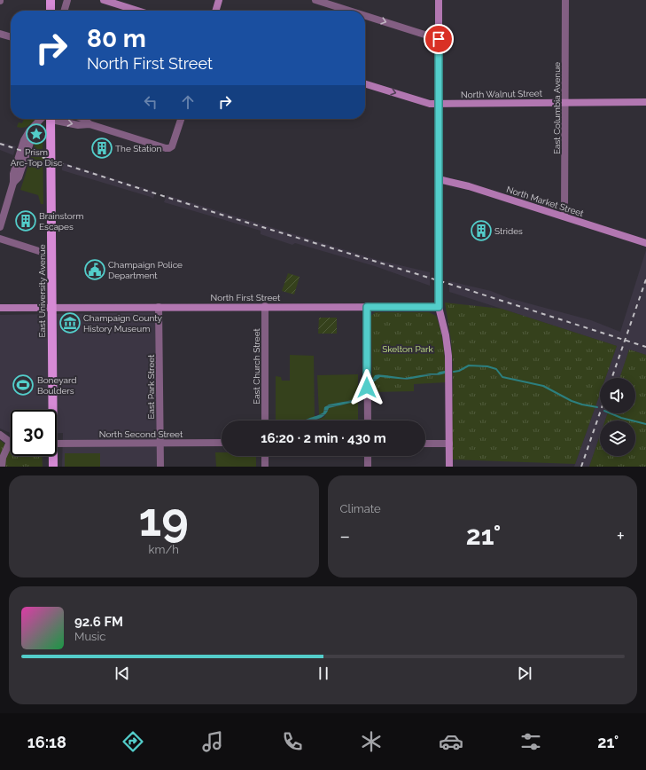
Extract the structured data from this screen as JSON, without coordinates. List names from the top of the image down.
{
  "streets": {
    "main road": ["East University Avenue"],
    "street": [
      "North Walnut Street",
      "East Columbia Avenue",
      "North Market Street",
      "North First Street",
      "East Church Street",
      "East Park Street",
      "North Second Street"
    ]
  },
  "crossings": [
    ["North Walnut Street", "East Columbia Avenue"],
    ["East Columbia Avenue", "North Market Street"],
    ["East University Avenue", "North First Street"],
    ["North First Street", "East Church Street"],
    ["North First Street", "East Park Street"],
    ["East Park Street", "North Second Street"]
  ],
  "parks": ["Skelton Park"],
  "places": {
    "place": ["Prism Arc-Top Disc"],
    "building": ["The Station", "Brainstorm Escapes", "Strides"],
    "public building": ["Champaign Police Department"],
    "museum": ["Champaign County History Museum"],
    "sports": ["Boneyard Boulders"]
  },
  "page": {
    "turn": ["80 m", "North First Street"],
    "limit": "30",
    "trip": "16:20 · 2 min · 430 m",
    "tile": [
      ["19", "km/h"],
      "Climate"
    ],
    "heat": ["−", "21°", "+"],
    "song": ["92.6 FM", "Music"],
    "tabs": ["16:18", "21°"]
  }
}
